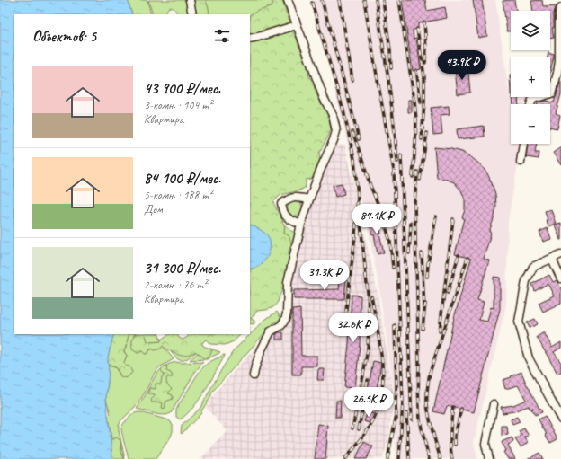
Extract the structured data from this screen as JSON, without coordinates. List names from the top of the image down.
{
  "page": {
    "map_buttons": ["+", "−"],
    "heading": "Объектов: 5",
    "price": [
      "43.9K ₽",
      "84.1K ₽",
      "31.3K ₽",
      "32.6K ₽",
      "26.5K ₽"
    ],
    "list": [
      {
        "name": "43 900 ₽/мес.",
        "note": "3-комн. · 104 m² · Квартира"
      },
      {
        "name": "84 100 ₽/мес.",
        "note": "5-комн. · 188 m² · Дом"
      },
      {
        "name": "31 300 ₽/мес.",
        "note": "2-комн. · 76 m² · Квартира"
      }
    ]
  }
}
